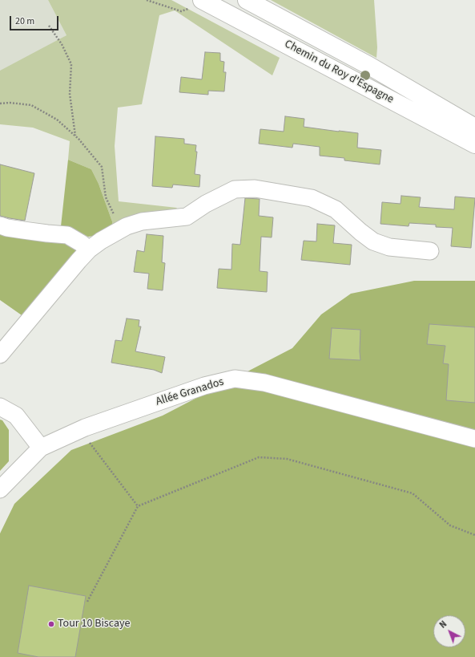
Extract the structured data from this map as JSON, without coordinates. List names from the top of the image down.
{
  "streets": {
    "street": ["Chemin du Roy d'Espagne", "Allée Granados"]
  },
  "places": ["Tour 10 Biscaye"],
  "scale_bar": "20 m",
  "north": "top left"
}
